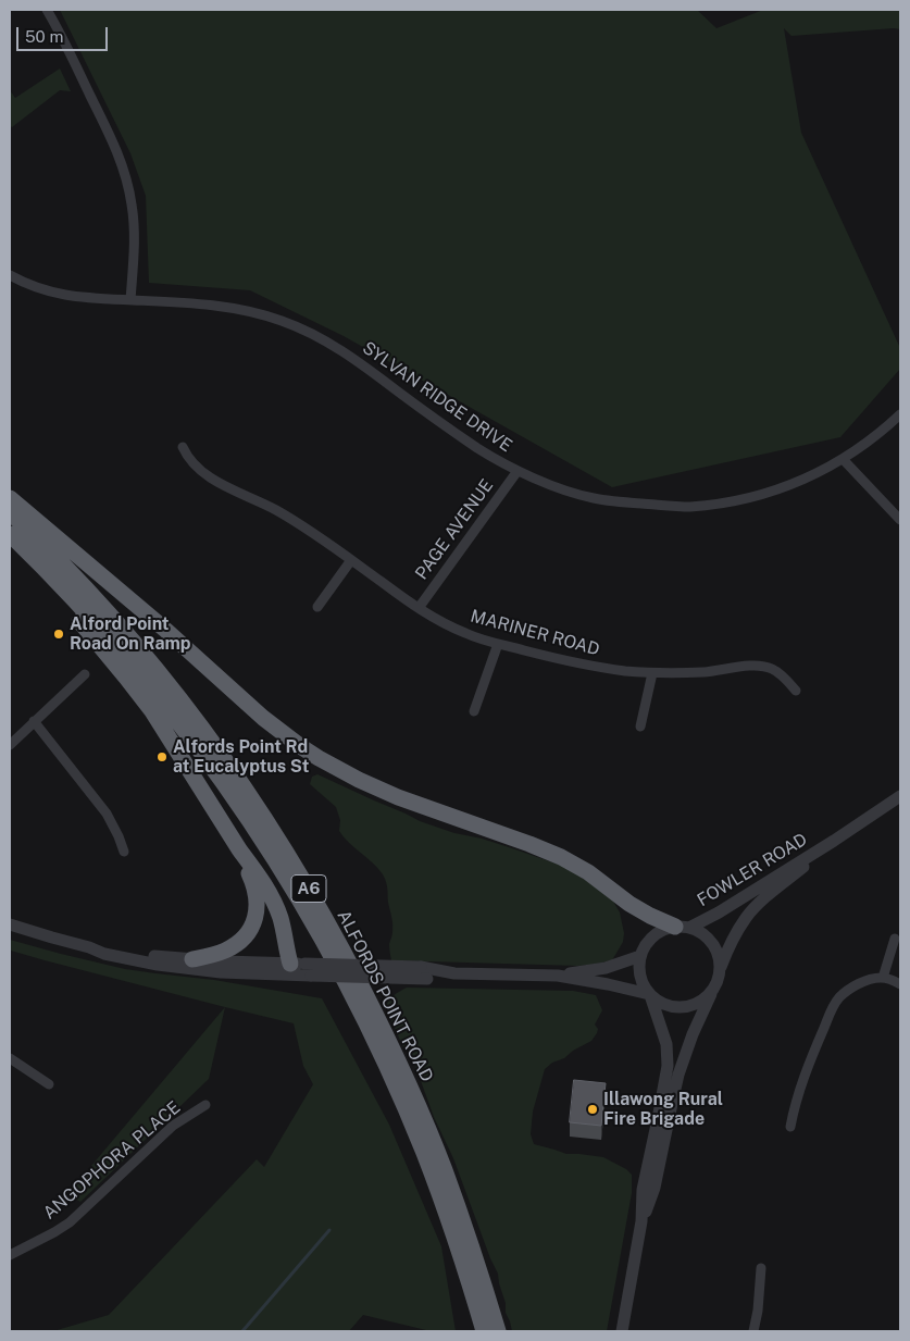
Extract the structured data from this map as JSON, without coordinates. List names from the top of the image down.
{
  "streets": {
    "highway": ["A6", "ALFORDS POINT ROAD"],
    "street": [
      "SYLVAN RIDGE DRIVE",
      "PAGE AVENUE",
      "MARINER ROAD",
      "FOWLER ROAD",
      "ANGOPHORA PLACE"
    ]
  },
  "crossings": [
    ["SYLVAN RIDGE DRIVE", "PAGE AVENUE"],
    ["PAGE AVENUE", "MARINER ROAD"]
  ],
  "places": ["Alford Point Road On Ramp", "Alfords Point Rd at Eucalyptus St", "Illawong Rural Fire Brigade"],
  "scale_bar": "50 m"
}
